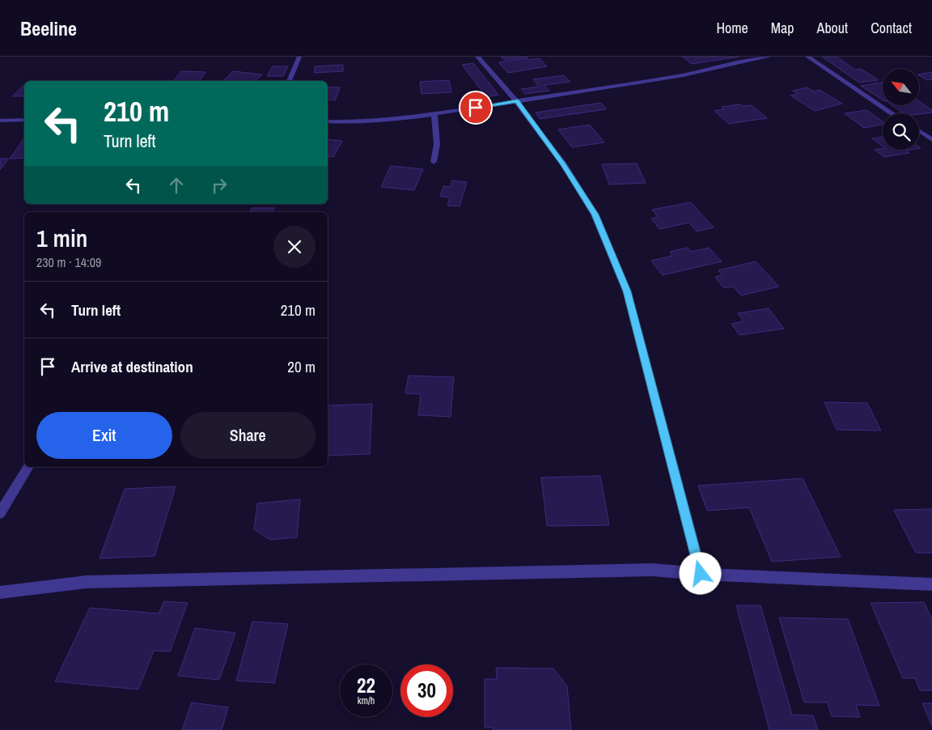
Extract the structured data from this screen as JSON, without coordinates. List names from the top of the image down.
{
  "north": "top left",
  "page": {
    "header": "Beeline",
    "nav": [
      "Home",
      "Map",
      "About",
      "Contact"
    ],
    "turn": ["210 m", "Turn left"],
    "heading": ["1 min", "230 m · 14:09"],
    "list": [
      {
        "name": "Turn left",
        "value": "210 m"
      },
      {
        "name": "Arrive at destination",
        "value": "20 m"
      }
    ],
    "buttons": ["Exit", "Share"],
    "speed": "22 km/h",
    "limit": "30"
  }
}
